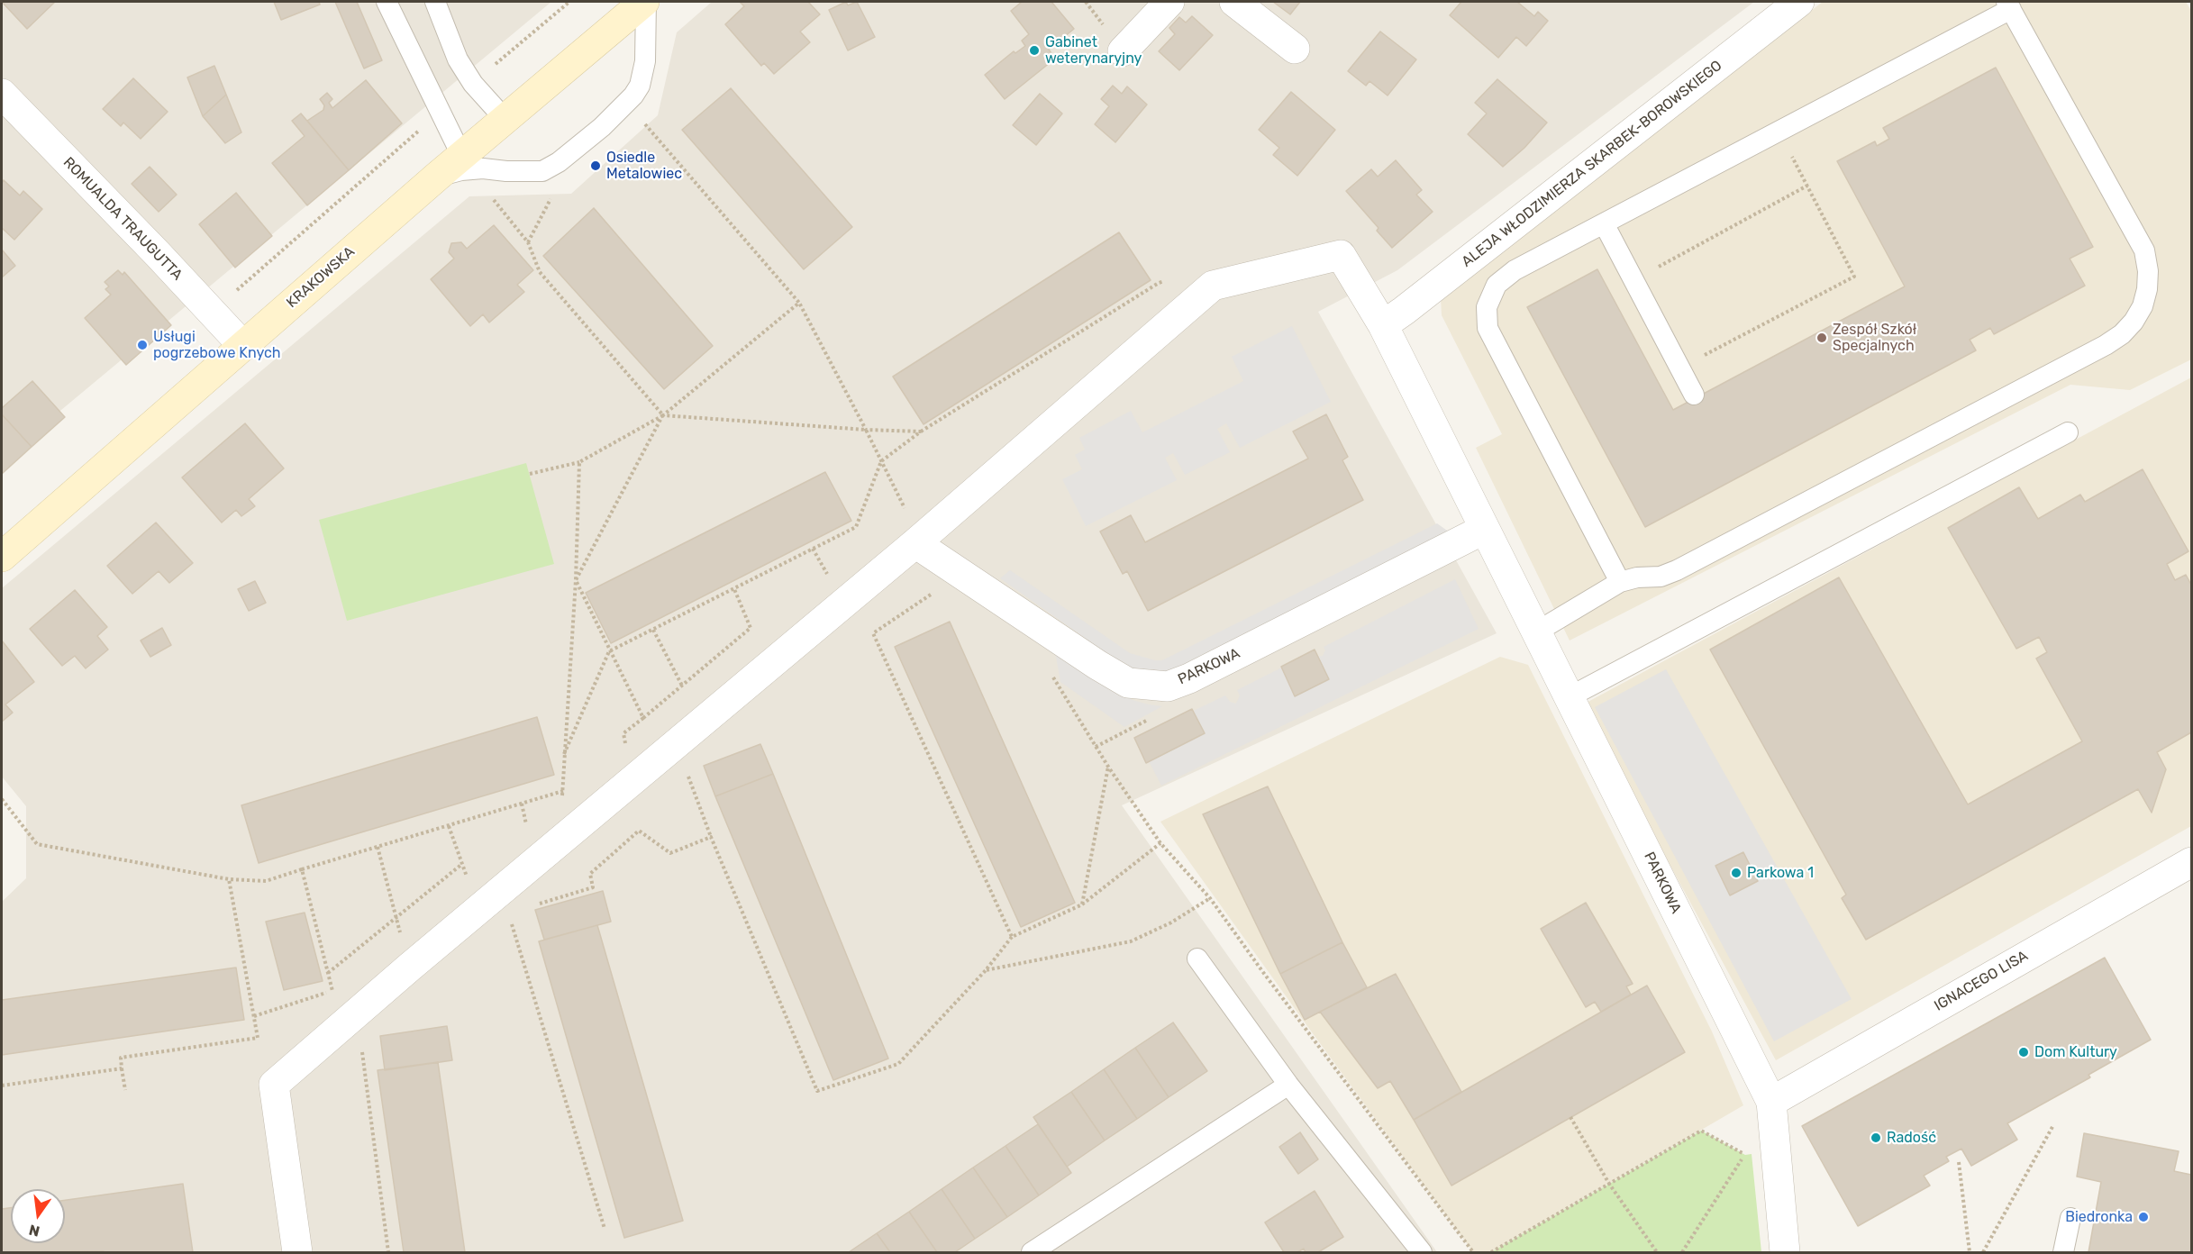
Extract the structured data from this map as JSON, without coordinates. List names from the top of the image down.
{
  "streets": {
    "street": [
      "ALEJA WŁODZIMIERZA SKARBEK-BOROWSKIEGO",
      "ROMUALDA TRAUGUTTA",
      "KRAKOWSKA",
      "PARKOWA",
      "IGNACEGO LISA"
    ]
  },
  "crossings": [
    ["ALEJA WŁODZIMIERZA SKARBEK-BOROWSKIEGO", "PARKOWA"],
    ["ROMUALDA TRAUGUTTA", "KRAKOWSKA"],
    ["PARKOWA", "IGNACEGO LISA"]
  ],
  "places": [
    "Gabinet weterynaryjny",
    "Osiedle Metalowiec",
    "Zespół Szkół Specjalnych",
    "Usługi pogrzebowe Knych",
    "Parkowa 1",
    "Dom Kultury",
    "Radość",
    "Biedronka"
  ],
  "north": "bottom"
}
